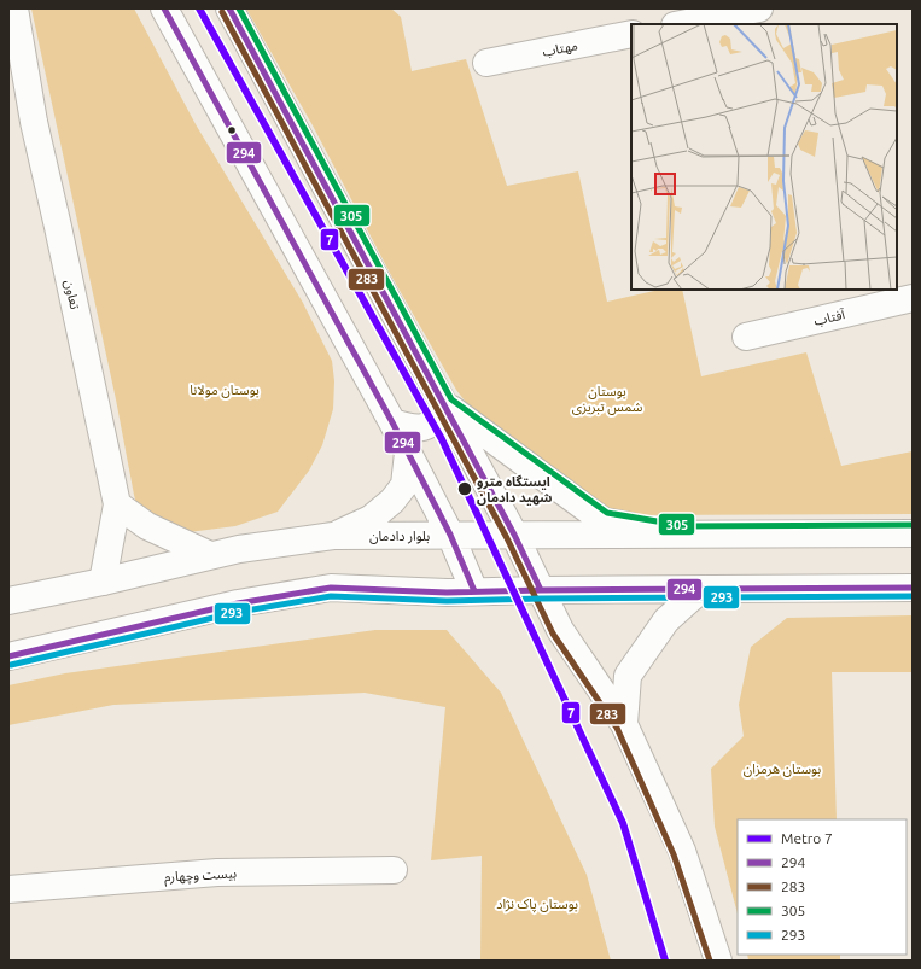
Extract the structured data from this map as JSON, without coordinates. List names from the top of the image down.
{
  "streets": {
    "main road": [
      "مهتاب",
      "تعاون",
      "آفتاب",
      "بلوار دادمان",
      "بیست وچهارم"
    ]
  },
  "crossings": [
    ["تعاون", "بلوار دادمان"]
  ],
  "parks": [
    "بوستان مولانا",
    "بوستان شمس تبریزی",
    "بوستان هرمزان",
    "بوستان پاک نژاد"
  ],
  "places": ["ایستگاه مترو شهید دادمان"],
  "lines": [
    "metro line 7",
    "transit line 294",
    "transit line 305",
    "transit line 283",
    "transit line 293"
  ],
  "legend": [
    "Metro 7",
    "294",
    "283",
    "305",
    "293"
  ]
}
